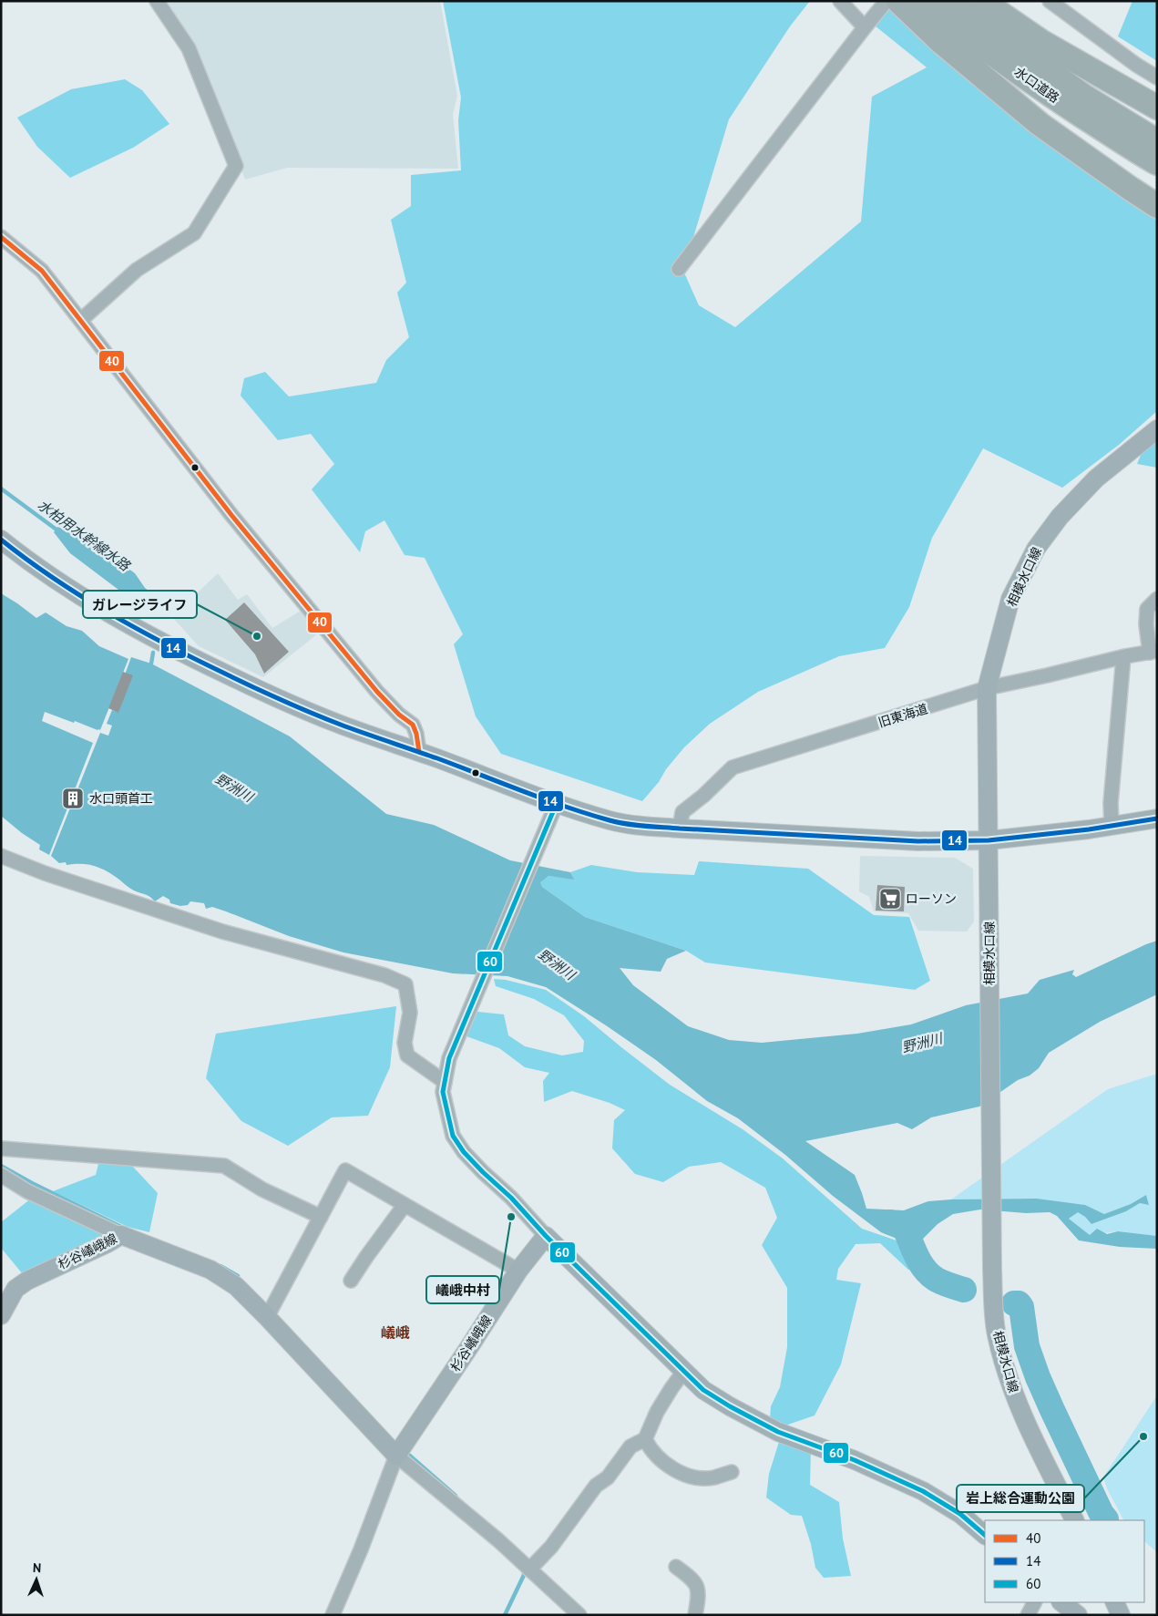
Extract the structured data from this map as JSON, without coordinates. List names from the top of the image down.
{
  "streets": {
    "highway": ["水口道路"],
    "main road": ["相模水口線", "杉谷嶬峨線"],
    "street": ["旧東海道"]
  },
  "crossings": [
    ["相模水口線", "旧東海道"]
  ],
  "districts": ["嶬峨"],
  "water": ["水柏用水幹線水路", "野洲川"],
  "places": {
    "other": ["ガレージライフ", "嶬峨中村", "岩上総合運動公園"],
    "building": ["水口頭首工"],
    "supermarket": ["ローソン"]
  },
  "lines": ["transit line 40", "transit line 14", "transit line 60"],
  "legend": ["40", "14", "60"],
  "north": "top"
}
